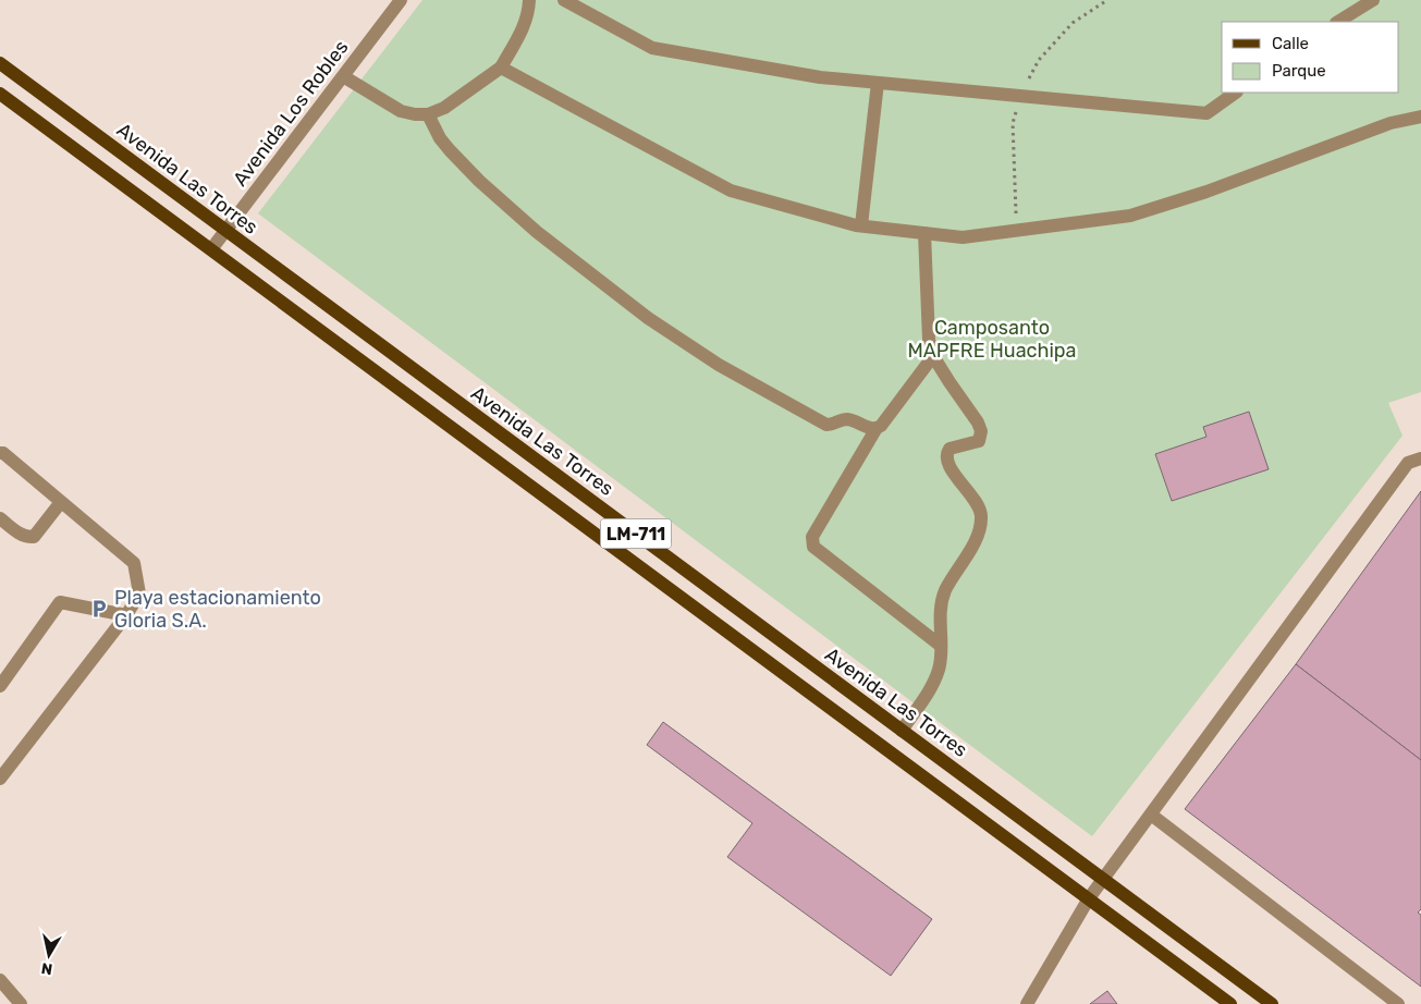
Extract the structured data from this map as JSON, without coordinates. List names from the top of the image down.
{
  "streets": {
    "main road": ["Avenida Las Torres", "LM-711"],
    "street": ["Avenida Los Robles"]
  },
  "crossings": [
    ["Avenida Los Robles", "Avenida Las Torres"],
    ["Avenida Los Robles", "LM-711"]
  ],
  "parks": ["Camposanto MAPFRE Huachipa"],
  "places": {
    "parking": ["Playa estacionamiento Gloria S.A."]
  },
  "legend": ["Calle", "Parque"],
  "north": "bottom"
}
